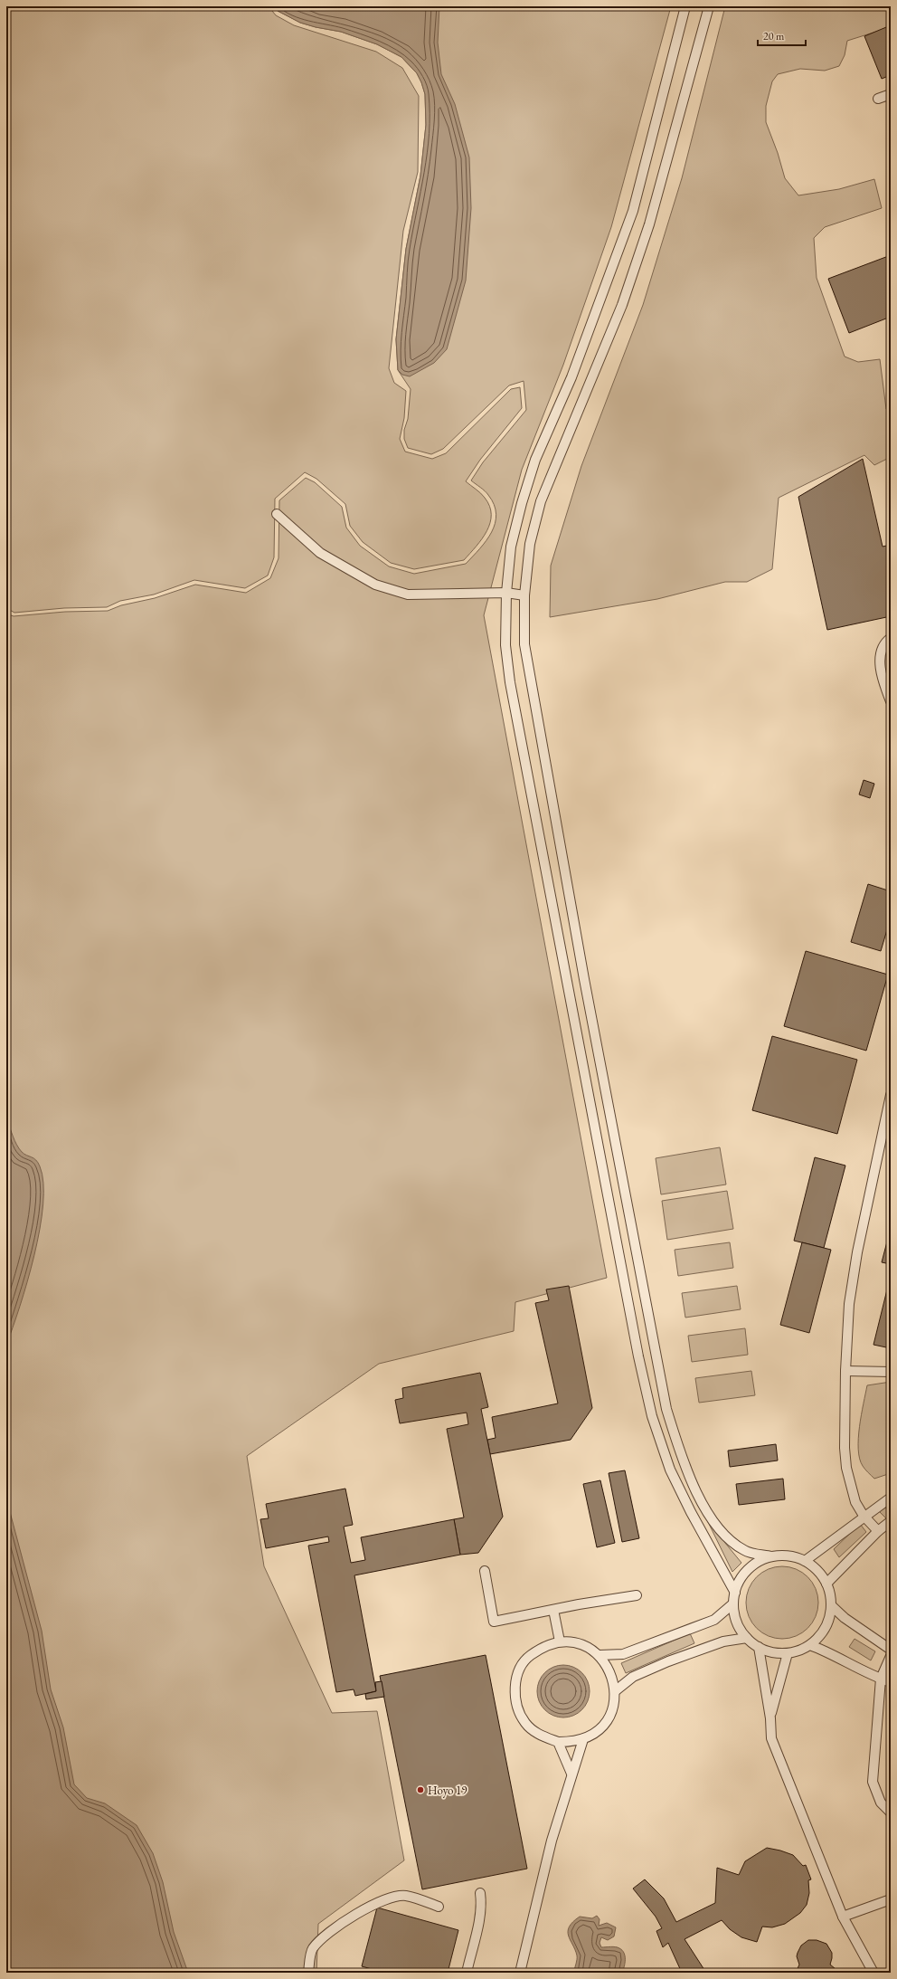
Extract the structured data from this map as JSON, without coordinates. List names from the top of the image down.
{
  "places": ["Hoyo 19"],
  "scale_bar": "20 m"
}
